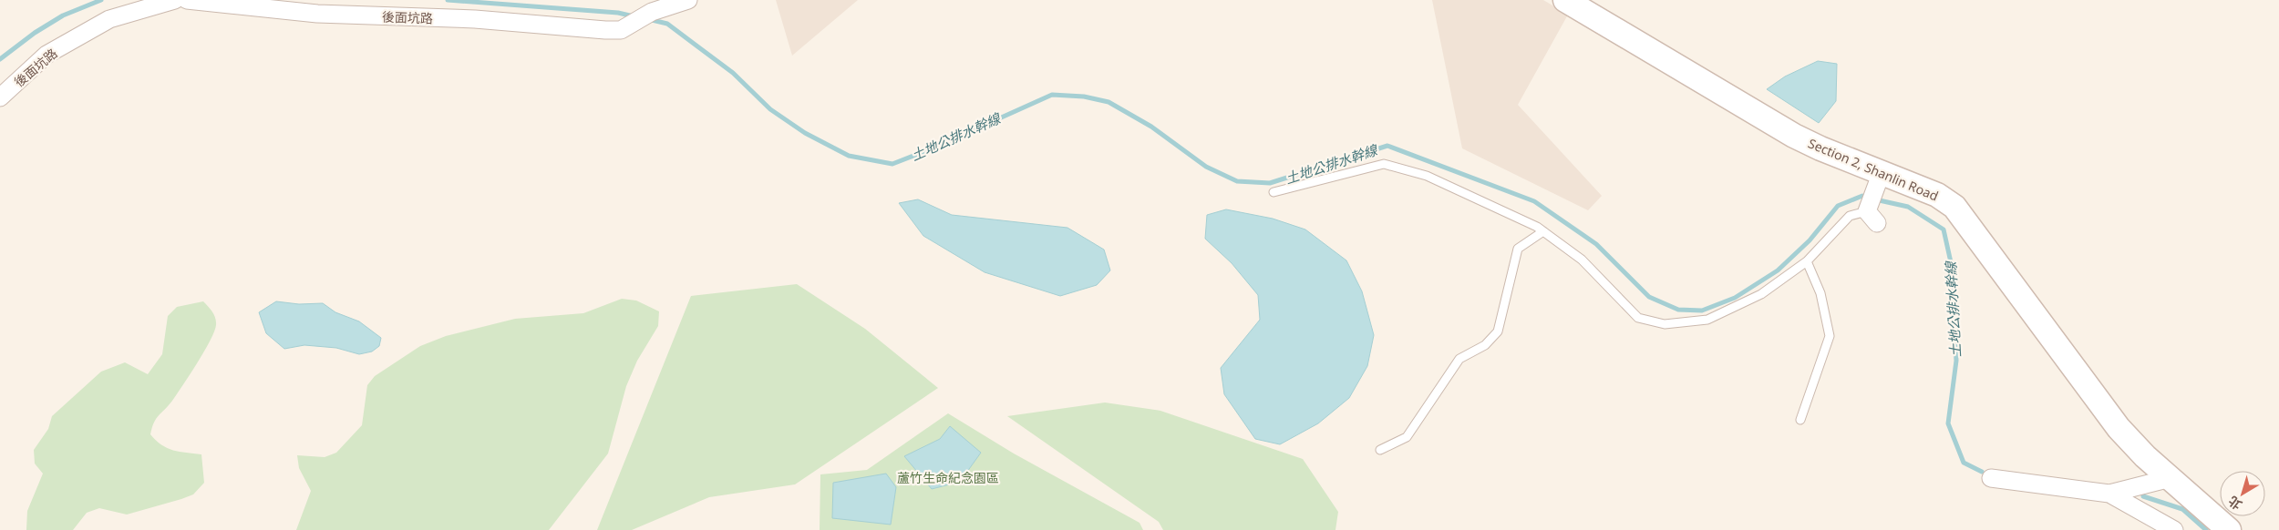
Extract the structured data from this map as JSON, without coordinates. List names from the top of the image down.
{
  "streets": {
    "main road": ["Section 2, Shanlin Road"],
    "street": ["後面坑路"]
  },
  "water": ["土地公排水幹線"],
  "parks": ["蘆竹生命紀念園區"],
  "north": "bottom left"
}
